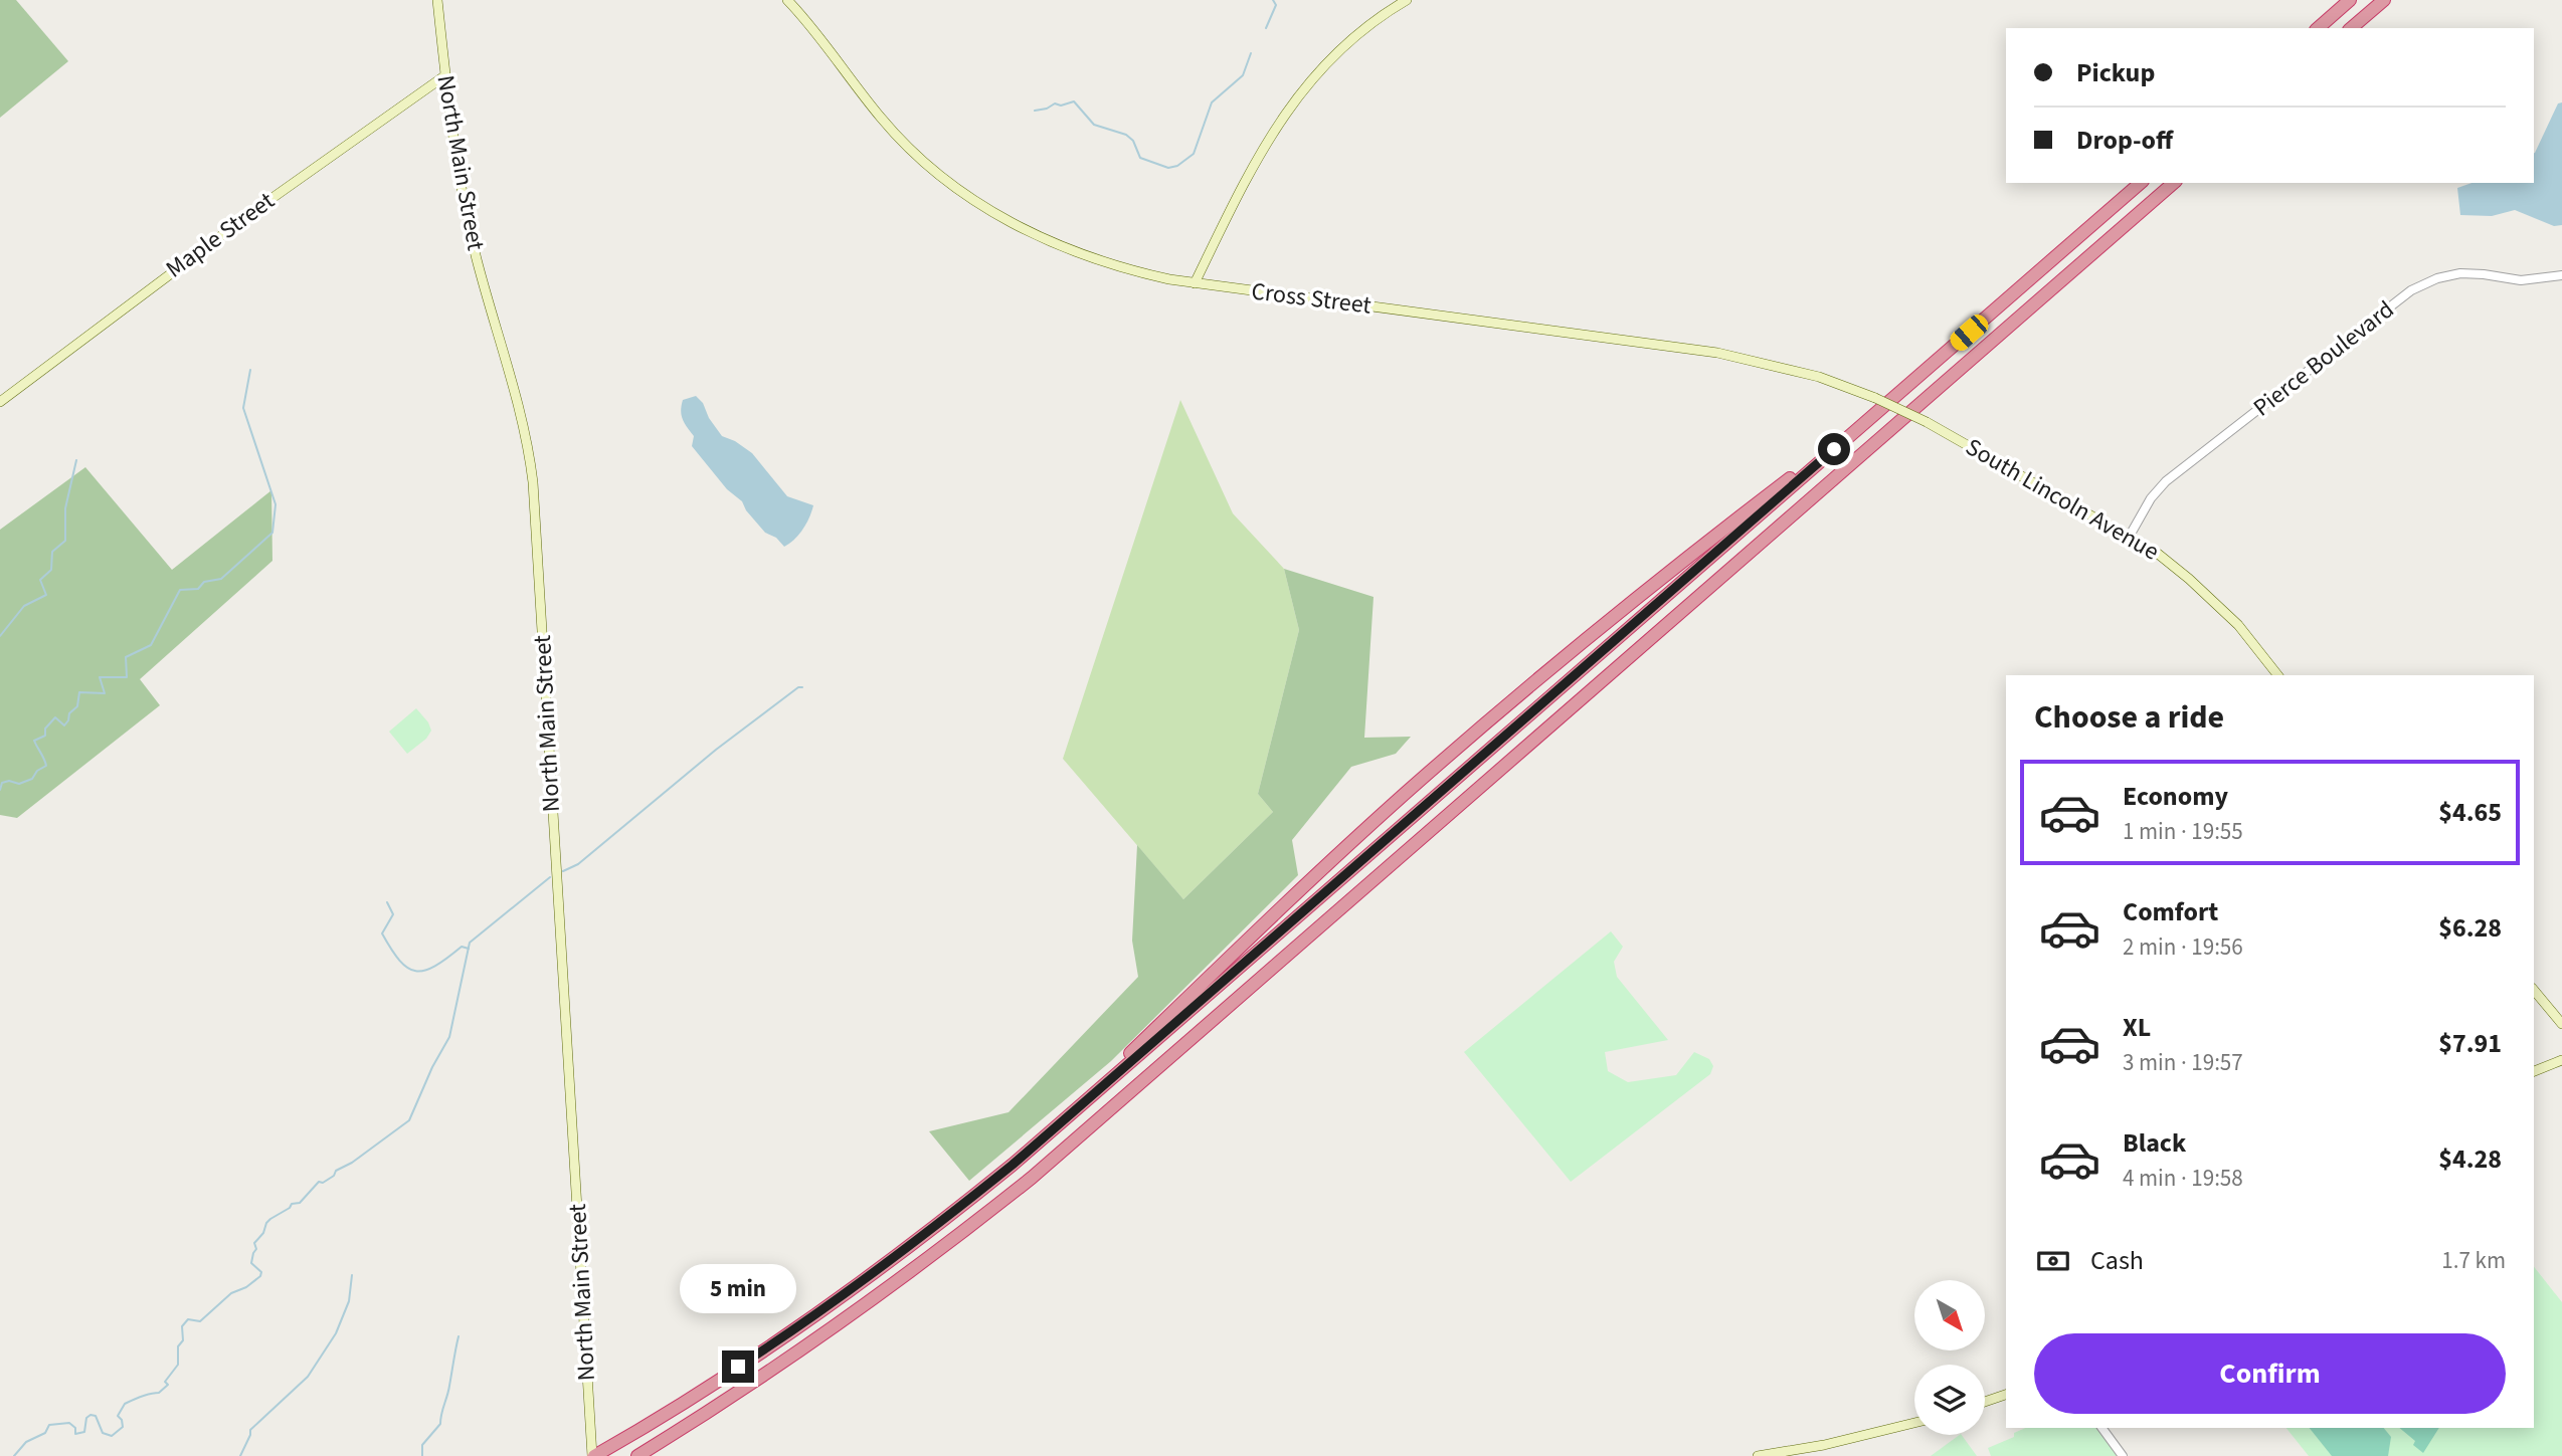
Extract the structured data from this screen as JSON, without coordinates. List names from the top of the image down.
{
  "streets": {
    "main road": [
      "North Main Street",
      "Maple Street",
      "Cross Street",
      "South Lincoln Avenue"
    ],
    "street": ["Pierce Boulevard"]
  },
  "crossings": [
    ["North Main Street", "Maple Street"],
    ["Cross Street", "South Lincoln Avenue"],
    ["Pierce Boulevard", "South Lincoln Avenue"]
  ],
  "north": "bottom right",
  "page": {
    "banner": ["Pickup", "Drop-off"],
    "heading": "Choose a ride",
    "list": [
      {
        "name": "Economy",
        "note": "1 min · 19:55",
        "value": "$4.65"
      },
      {
        "name": "Comfort",
        "note": "2 min · 19:56",
        "value": "$6.28"
      },
      {
        "name": "XL",
        "note": "3 min · 19:57",
        "value": "$7.91"
      },
      {
        "name": "Black",
        "note": "4 min · 19:58",
        "value": "$4.28"
      }
    ],
    "pay": ["Cash", "1.7 km"],
    "bubble": "5 min",
    "buttons": "Confirm"
  }
}
